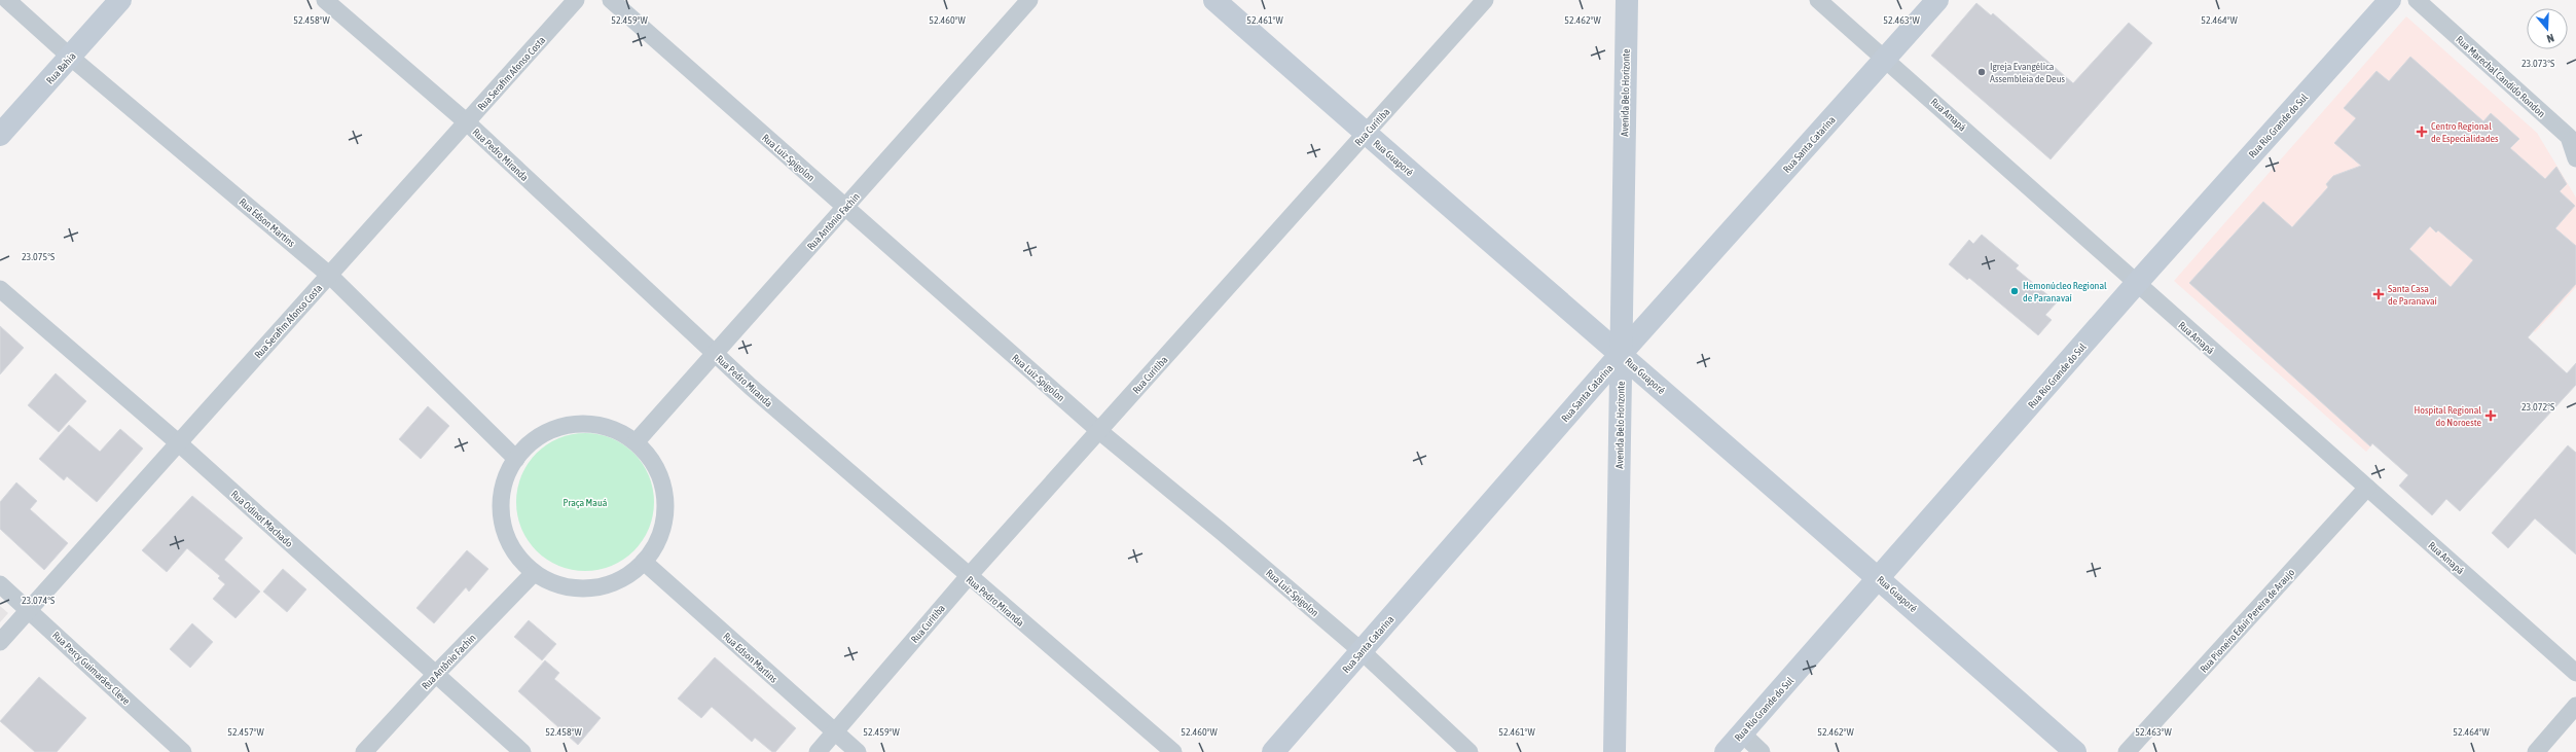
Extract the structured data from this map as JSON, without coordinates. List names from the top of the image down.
{
  "streets": {
    "street": [
      "Rua Bahia",
      "Rua Serafim Afonso Costa",
      "Rua Marechal Candido Rondon",
      "Avenida Belo Horizonte",
      "Rua Amapá",
      "Rua Rio Grande do Sul",
      "Rua Curitiba",
      "Rua Santa Catarina",
      "Rua Pedro Miranda",
      "Rua Luiz Spigolon",
      "Rua Guaporé",
      "Rua Antônio Fachin",
      "Rua Edson Martins",
      "Rua Odinot Machado",
      "Rua Pioneiro Eduir Pereira de Araujo",
      "Rua Percy Guimarães Cleve"
    ]
  },
  "crossings": [
    ["Rua Bahia", "Rua Edson Martins"],
    ["Rua Serafim Afonso Costa", "Rua Pedro Miranda"],
    ["Rua Serafim Afonso Costa", "Rua Edson Martins"],
    ["Rua Serafim Afonso Costa", "Rua Odinot Machado"],
    ["Rua Serafim Afonso Costa", "Rua Percy Guimarães Cleve"],
    ["Avenida Belo Horizonte", "Rua Santa Catarina"],
    ["Avenida Belo Horizonte", "Rua Guaporé"],
    ["Rua Amapá", "Rua Rio Grande do Sul"],
    ["Rua Amapá", "Rua Santa Catarina"],
    ["Rua Amapá", "Rua Pioneiro Eduir Pereira de Araujo"],
    ["Rua Rio Grande do Sul", "Rua Guaporé"],
    ["Rua Curitiba", "Rua Pedro Miranda"],
    ["Rua Curitiba", "Rua Luiz Spigolon"],
    ["Rua Curitiba", "Rua Guaporé"],
    ["Rua Curitiba", "Rua Edson Martins"],
    ["Rua Santa Catarina", "Rua Luiz Spigolon"],
    ["Rua Santa Catarina", "Rua Guaporé"],
    ["Rua Pedro Miranda", "Rua Antônio Fachin"],
    ["Rua Luiz Spigolon", "Rua Antônio Fachin"],
    ["Rua Antônio Fachin", "Rua Odinot Machado"]
  ],
  "parks": ["Praça Mauá"],
  "places": {
    "other": ["Igreja Evangélica Assembleia de Deus", "Hemonúcleo Regional de Paranavaí"],
    "health": ["Centro Regional de Especialidades", "Santa Casa de Paranavaí", "Hospital Regional do Noroeste"]
  },
  "north": "bottom",
  "coordinates": [
    "52.458°W",
    "52.459°W",
    "52.460°W",
    "52.461°W",
    "52.462°W",
    "52.463°W",
    "52.464°W",
    "23.073°S",
    "23.075°S",
    "23.072°S",
    "23.074°S",
    "52.457°W"
  ]
}
